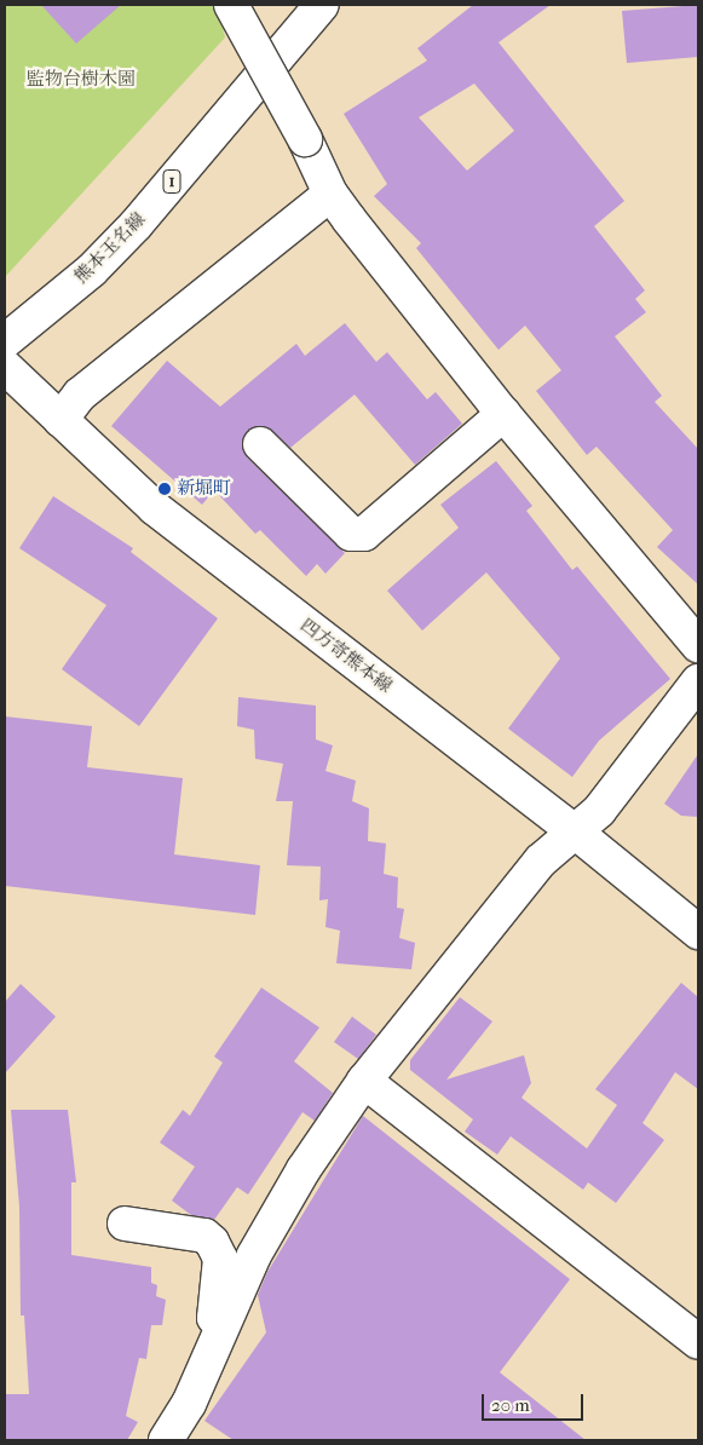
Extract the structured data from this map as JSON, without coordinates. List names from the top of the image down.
{
  "streets": {
    "street": ["1", "熊本玉名線", "四方寄熊本線"]
  },
  "parks": ["監物台樹木園"],
  "places": ["新堀町"],
  "scale_bar": "20 m"
}
